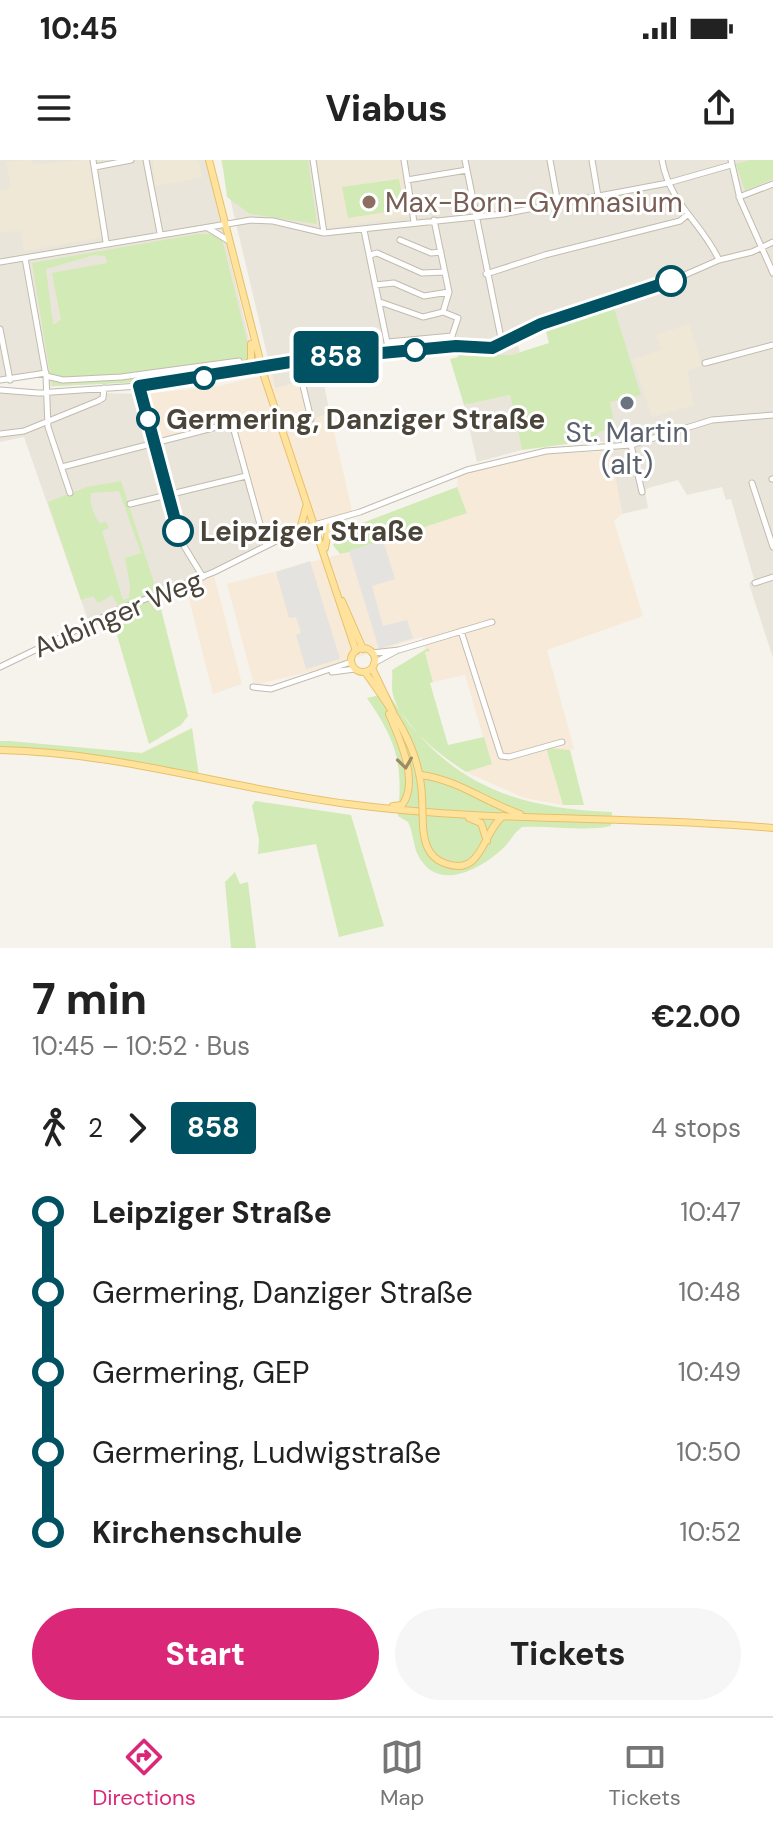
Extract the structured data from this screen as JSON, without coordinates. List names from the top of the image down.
{
  "streets": {
    "street": ["Aubinger Weg"]
  },
  "places": [
    "Max-Born-Gymnasium",
    "St. Martin (alt)",
    "Germering, Danziger Straße",
    "Leipziger Straße"
  ],
  "lines": ["bus line 858"],
  "page": {
    "status": "10:45",
    "header": "Viabus",
    "on_map": "858",
    "heading": ["7 min", "10:45 – 10:52 · Bus", "€2.00"],
    "legs": ["2", "858", "4 stops"],
    "list": [
      {
        "name": "Leipziger Straße",
        "value": "10:47"
      },
      {
        "name": "Germering, Danziger Straße",
        "value": "10:48"
      },
      {
        "name": "Germering, GEP",
        "value": "10:49"
      },
      {
        "name": "Germering, Ludwigstraße",
        "value": "10:50"
      },
      {
        "name": "Kirchenschule",
        "value": "10:52"
      }
    ],
    "buttons": ["Start", "Tickets"],
    "tabs": ["Directions", "Map", "Tickets"]
  }
}
